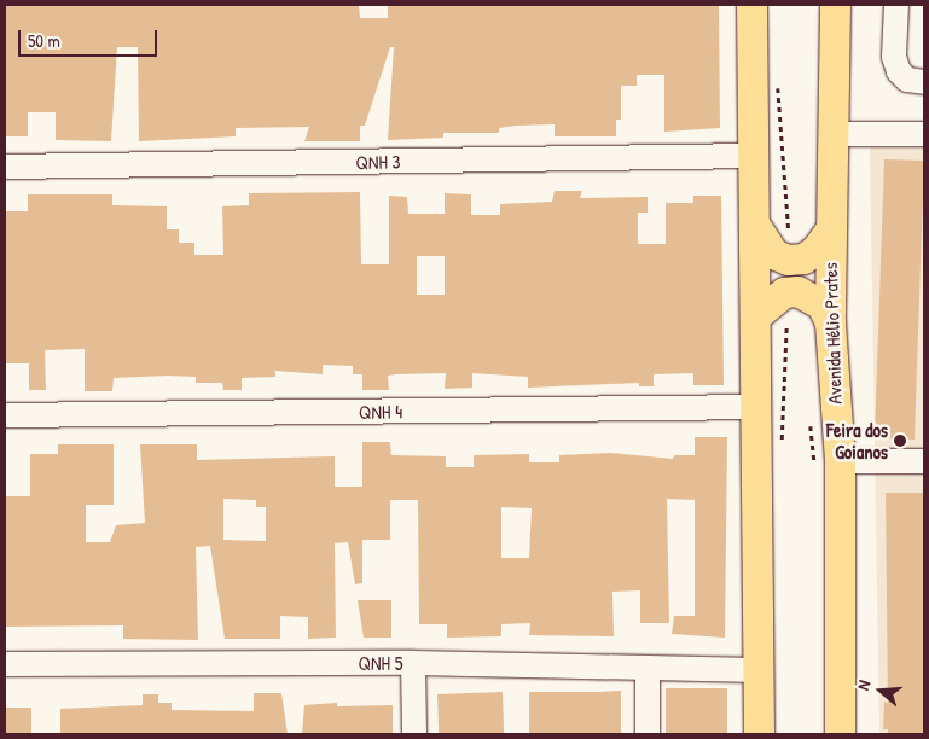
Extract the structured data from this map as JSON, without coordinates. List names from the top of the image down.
{
  "streets": {
    "main road": ["Avenida Hélio Prates"],
    "street": ["QNH 3", "QNH 4", "QNH 5"]
  },
  "places": ["Feira dos Goianos"],
  "scale_bar": "50 m",
  "north": "left"
}
